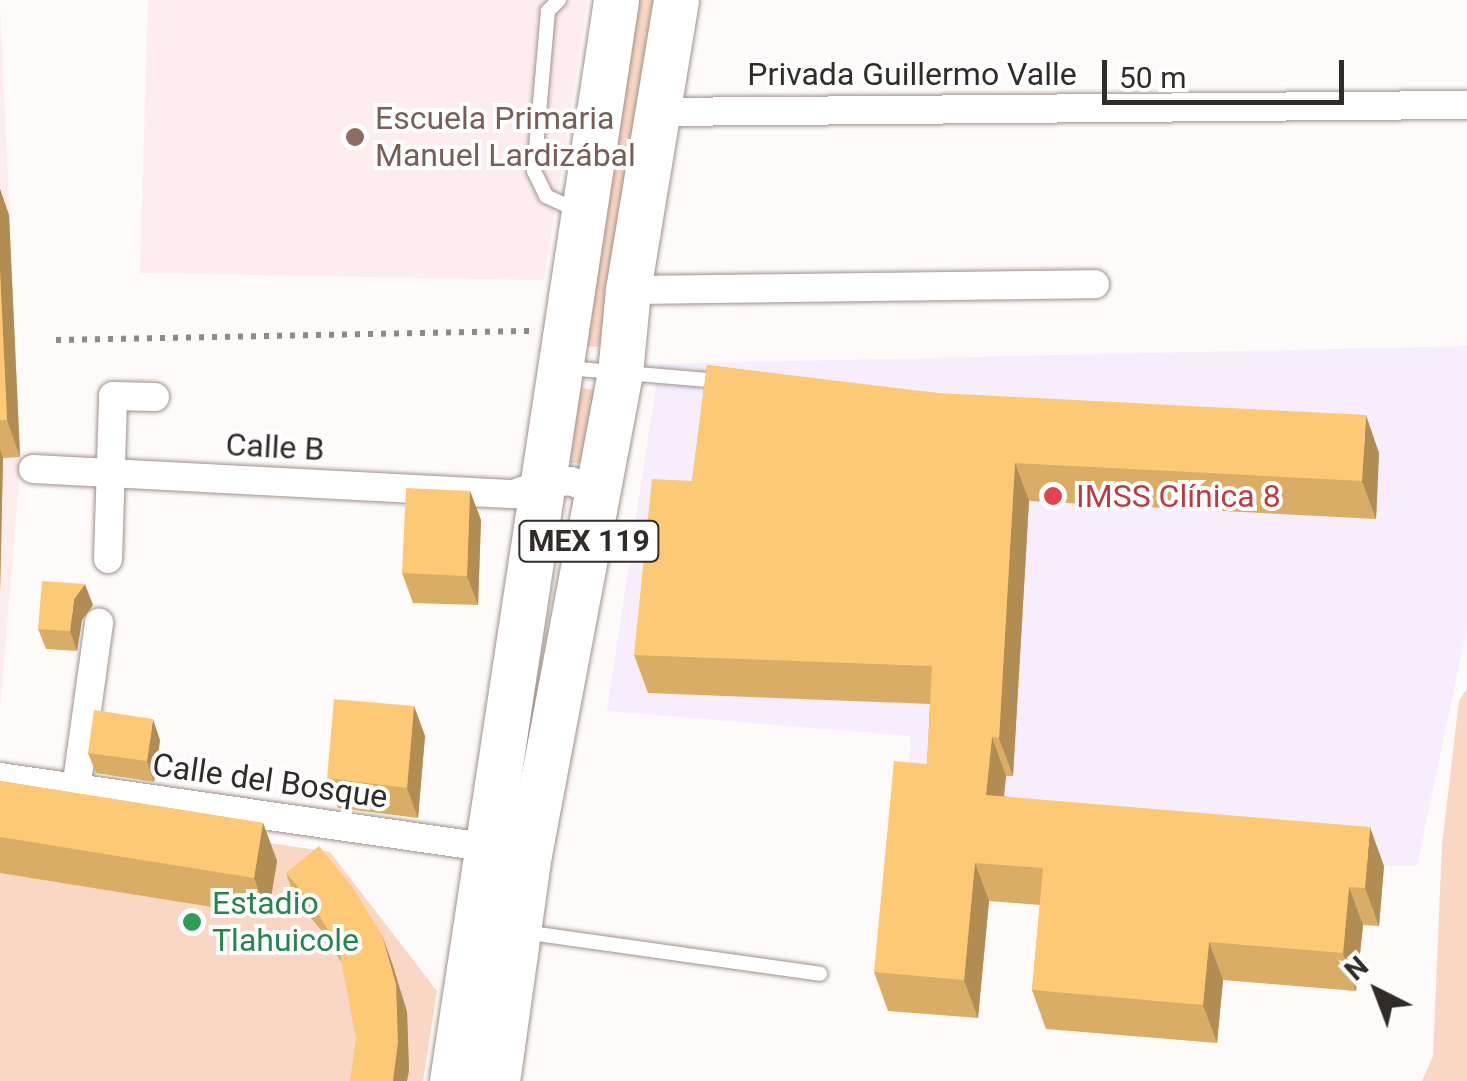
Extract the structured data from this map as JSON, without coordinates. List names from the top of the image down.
{
  "streets": {
    "main road": ["MEX 119"],
    "street": ["Privada Guillermo Valle", "Calle B", "Calle del Bosque"]
  },
  "crossings": [
    ["Privada Guillermo Valle", "MEX 119"],
    ["Calle B", "MEX 119"],
    ["MEX 119", "Calle del Bosque"]
  ],
  "places": ["Escuela Primaria Manuel Lardizábal", "IMSS Clínica 8", "Estadio Tlahuicole"],
  "scale_bar": "50 m",
  "north": "top left"
}
